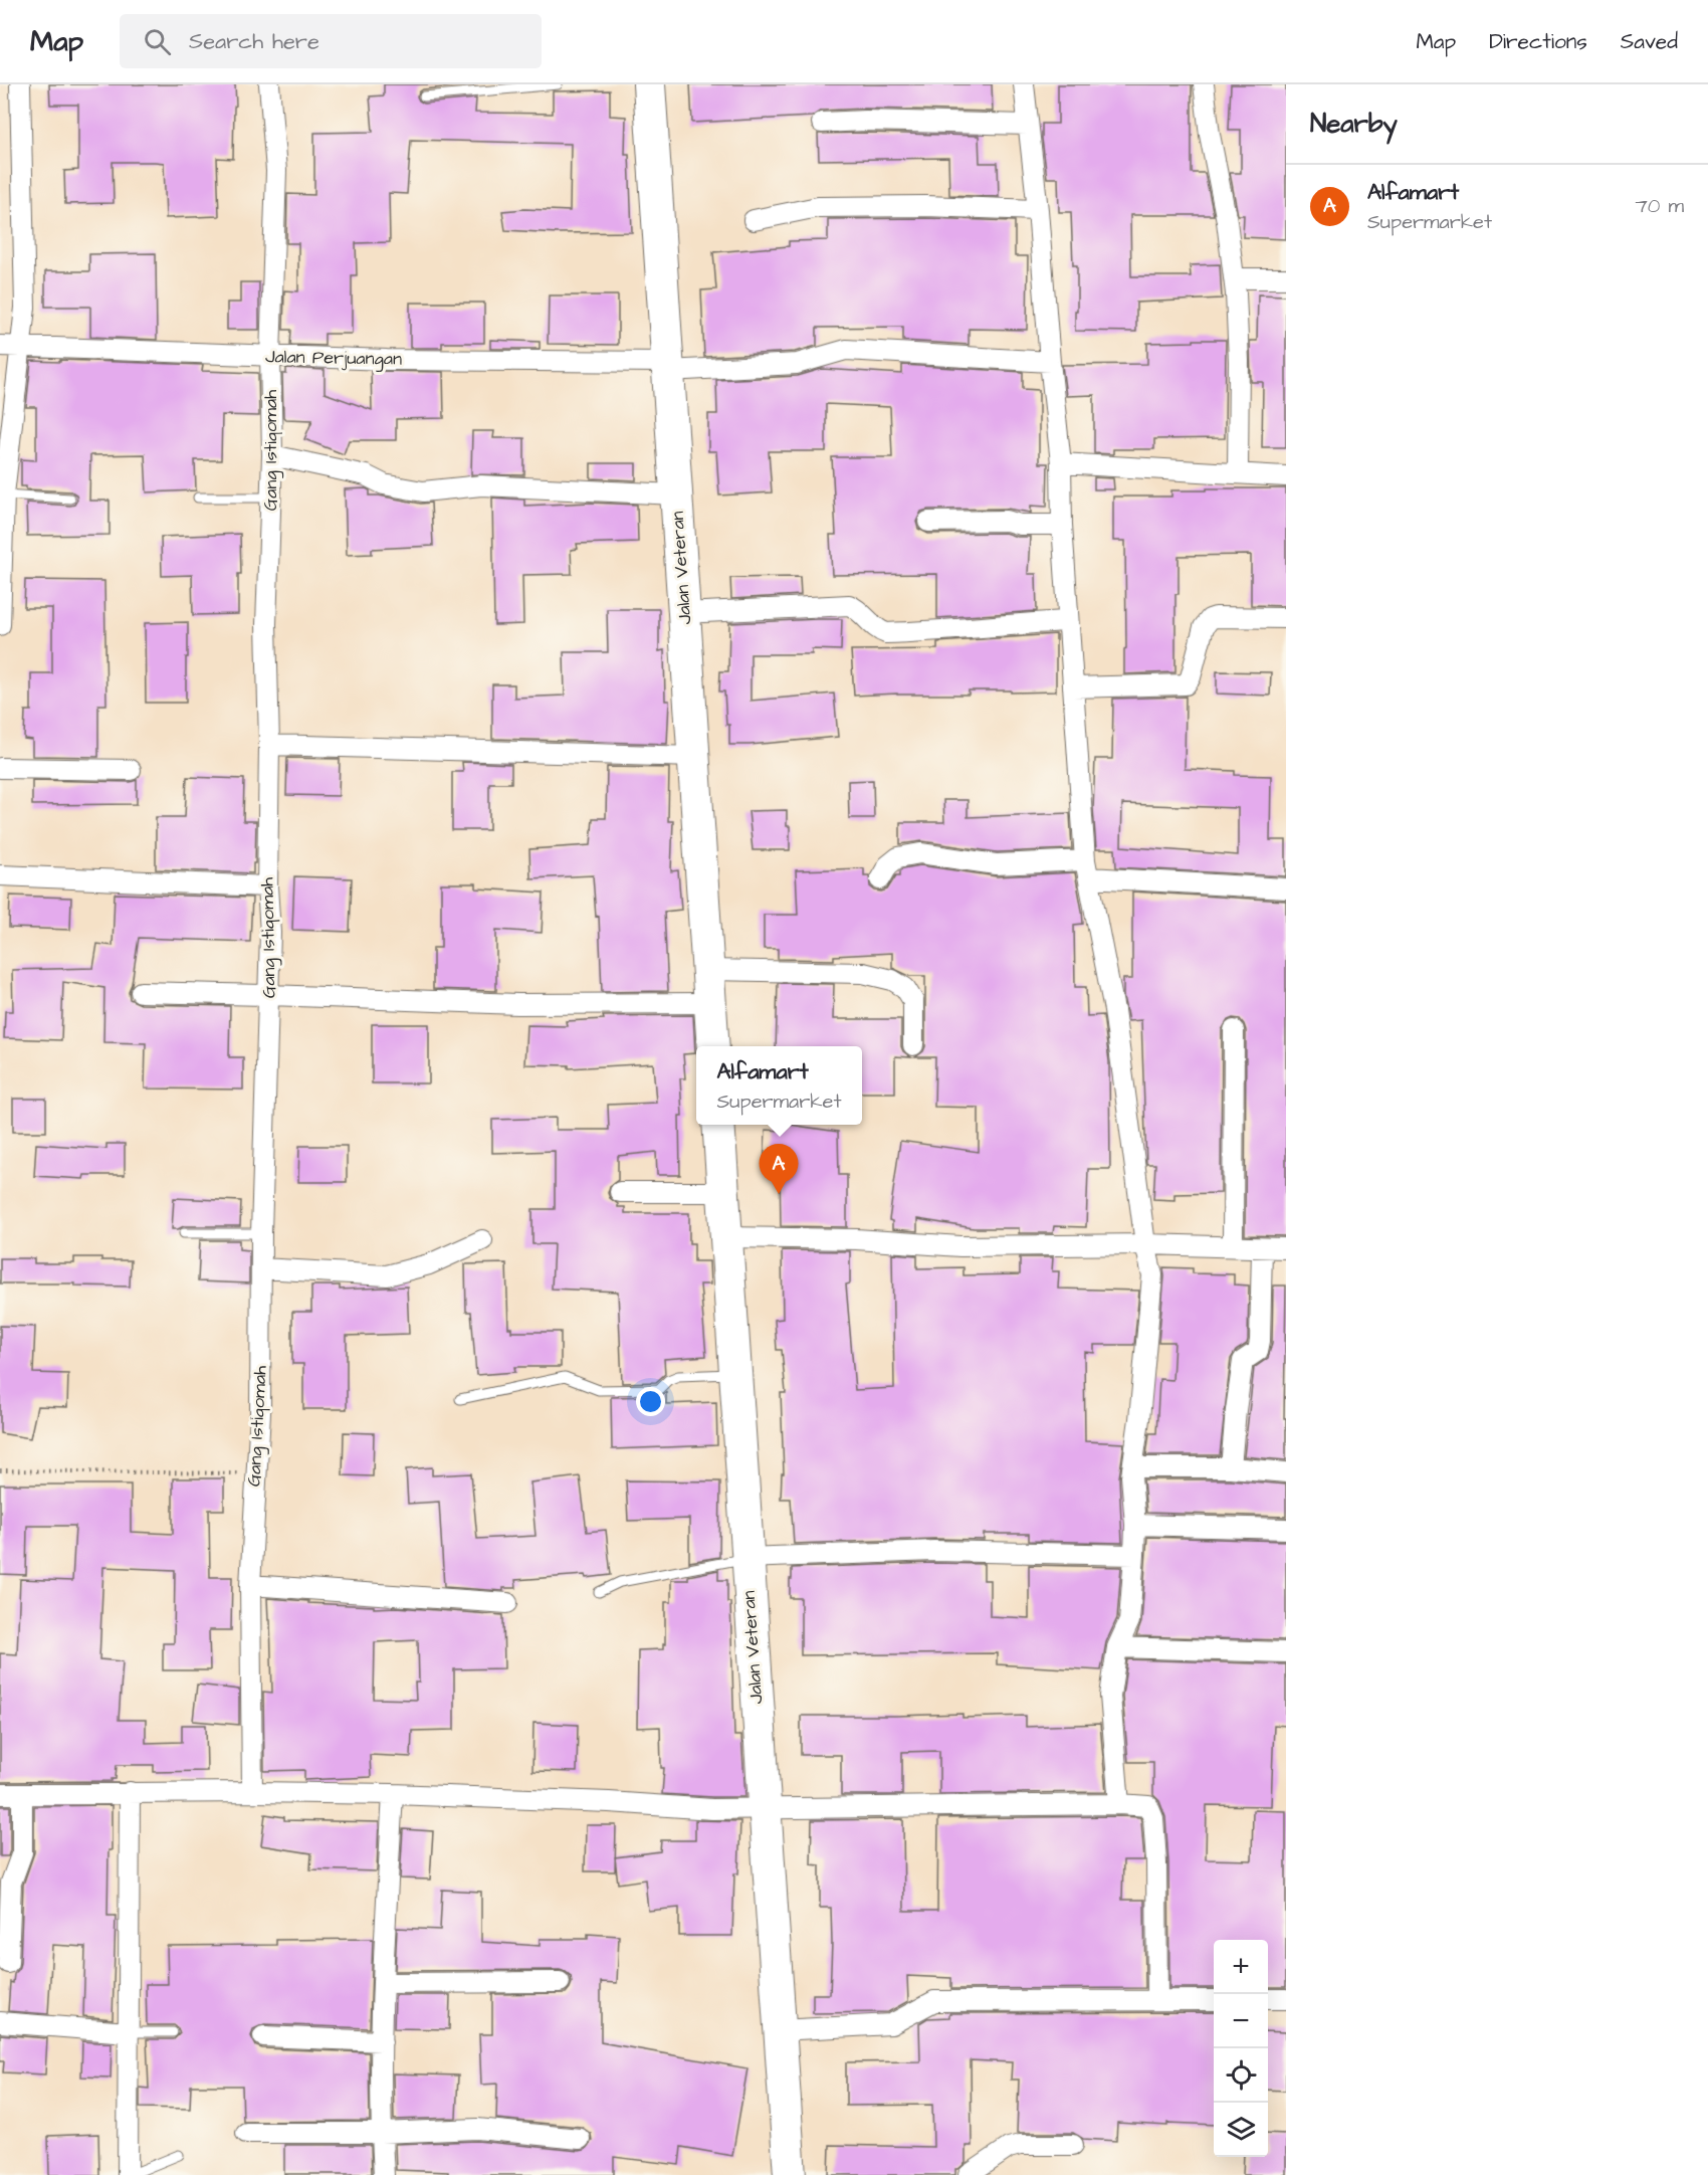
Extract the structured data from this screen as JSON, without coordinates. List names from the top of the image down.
{
  "streets": {
    "main road": ["Jalan Veteran"],
    "street": ["Jalan Perjuangan", "Gang Istiqomah"]
  },
  "crossings": [
    ["Jalan Perjuangan", "Gang Istiqomah"],
    ["Jalan Perjuangan", "Jalan Veteran"]
  ],
  "page": {
    "header": "Map",
    "search": "Search here",
    "nav": ["Map", "Directions", "Saved"],
    "heading": "Nearby",
    "list": [
      {
        "mark": "A",
        "name": "Alfamart",
        "note": "Supermarket",
        "value": "70 m"
      }
    ],
    "popup": ["Alfamart", "Supermarket"],
    "pins": "A",
    "map_buttons": ["+", "−"]
  }
}
